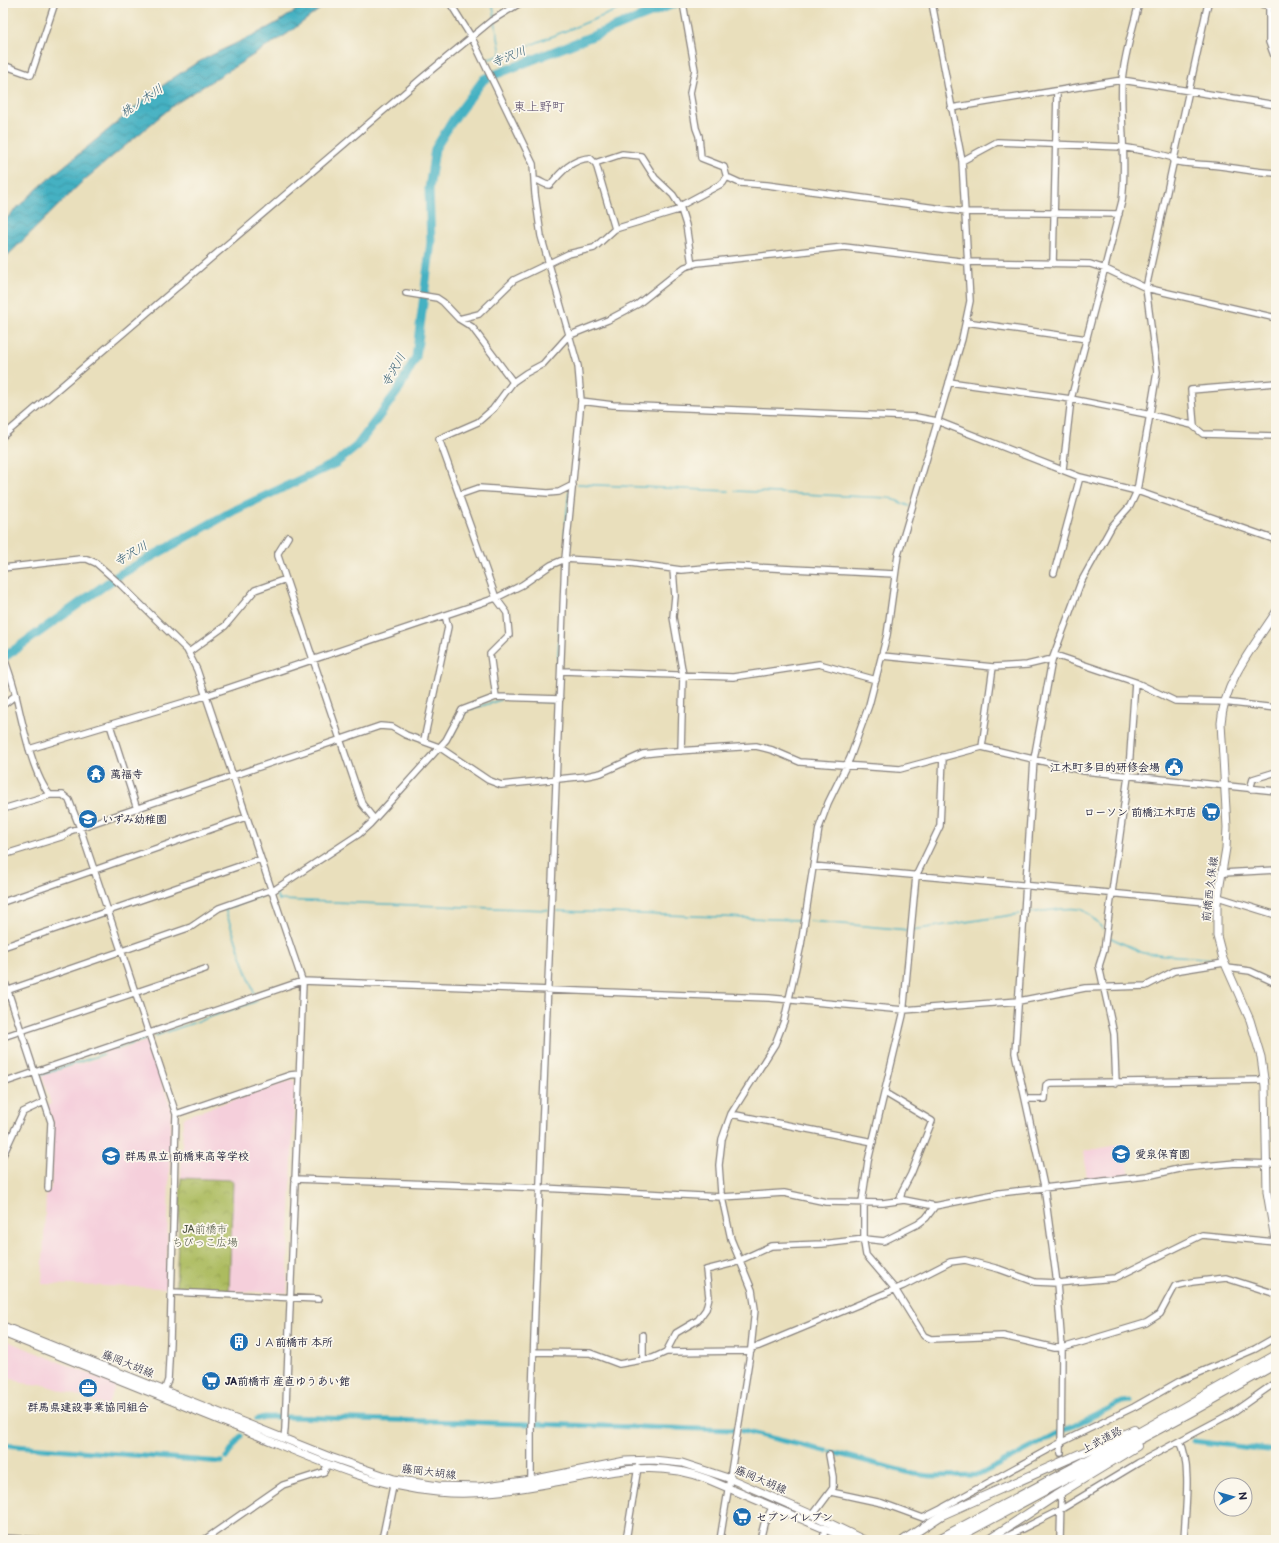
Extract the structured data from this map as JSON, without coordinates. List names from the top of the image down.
{
  "streets": {
    "highway": ["上武道路"],
    "main road": ["前橋西久保線", "藤岡大胡線"]
  },
  "districts": ["東上野町"],
  "water": ["寺沢川", "桃ノ木川"],
  "parks": ["JA前橋市 ちびっこ広場"],
  "places": {
    "public building": ["江木町多目的研修会場"],
    "temple": ["萬福寺"],
    "supermarket": ["ローソン 前橋江木町店", "JA前橋市 産直ゆうあい館", "セブンイレブン"],
    "school or university": ["いずみ幼稚園", "愛泉保育園", "群馬県立 前橋東高等学校"],
    "building": ["ＪＡ前橋市 本所"],
    "office": ["群馬県建設事業協同組合"]
  },
  "north": "right"
}
